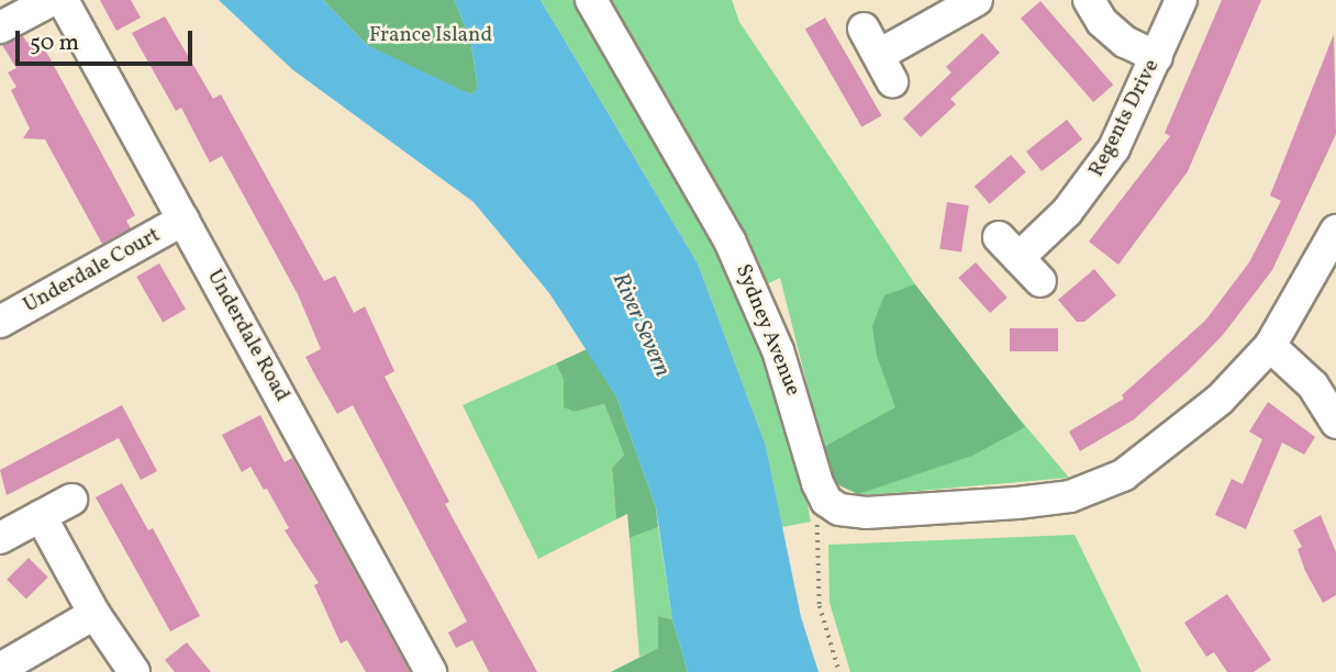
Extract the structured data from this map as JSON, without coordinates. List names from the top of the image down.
{
  "streets": {
    "street": [
      "Regents Drive",
      "Underdale Court",
      "Sydney Avenue",
      "Underdale Road"
    ]
  },
  "crossings": [
    ["Underdale Court", "Underdale Road"]
  ],
  "water": ["River Severn"],
  "parks": ["France Island"],
  "scale_bar": "50 m"
}
